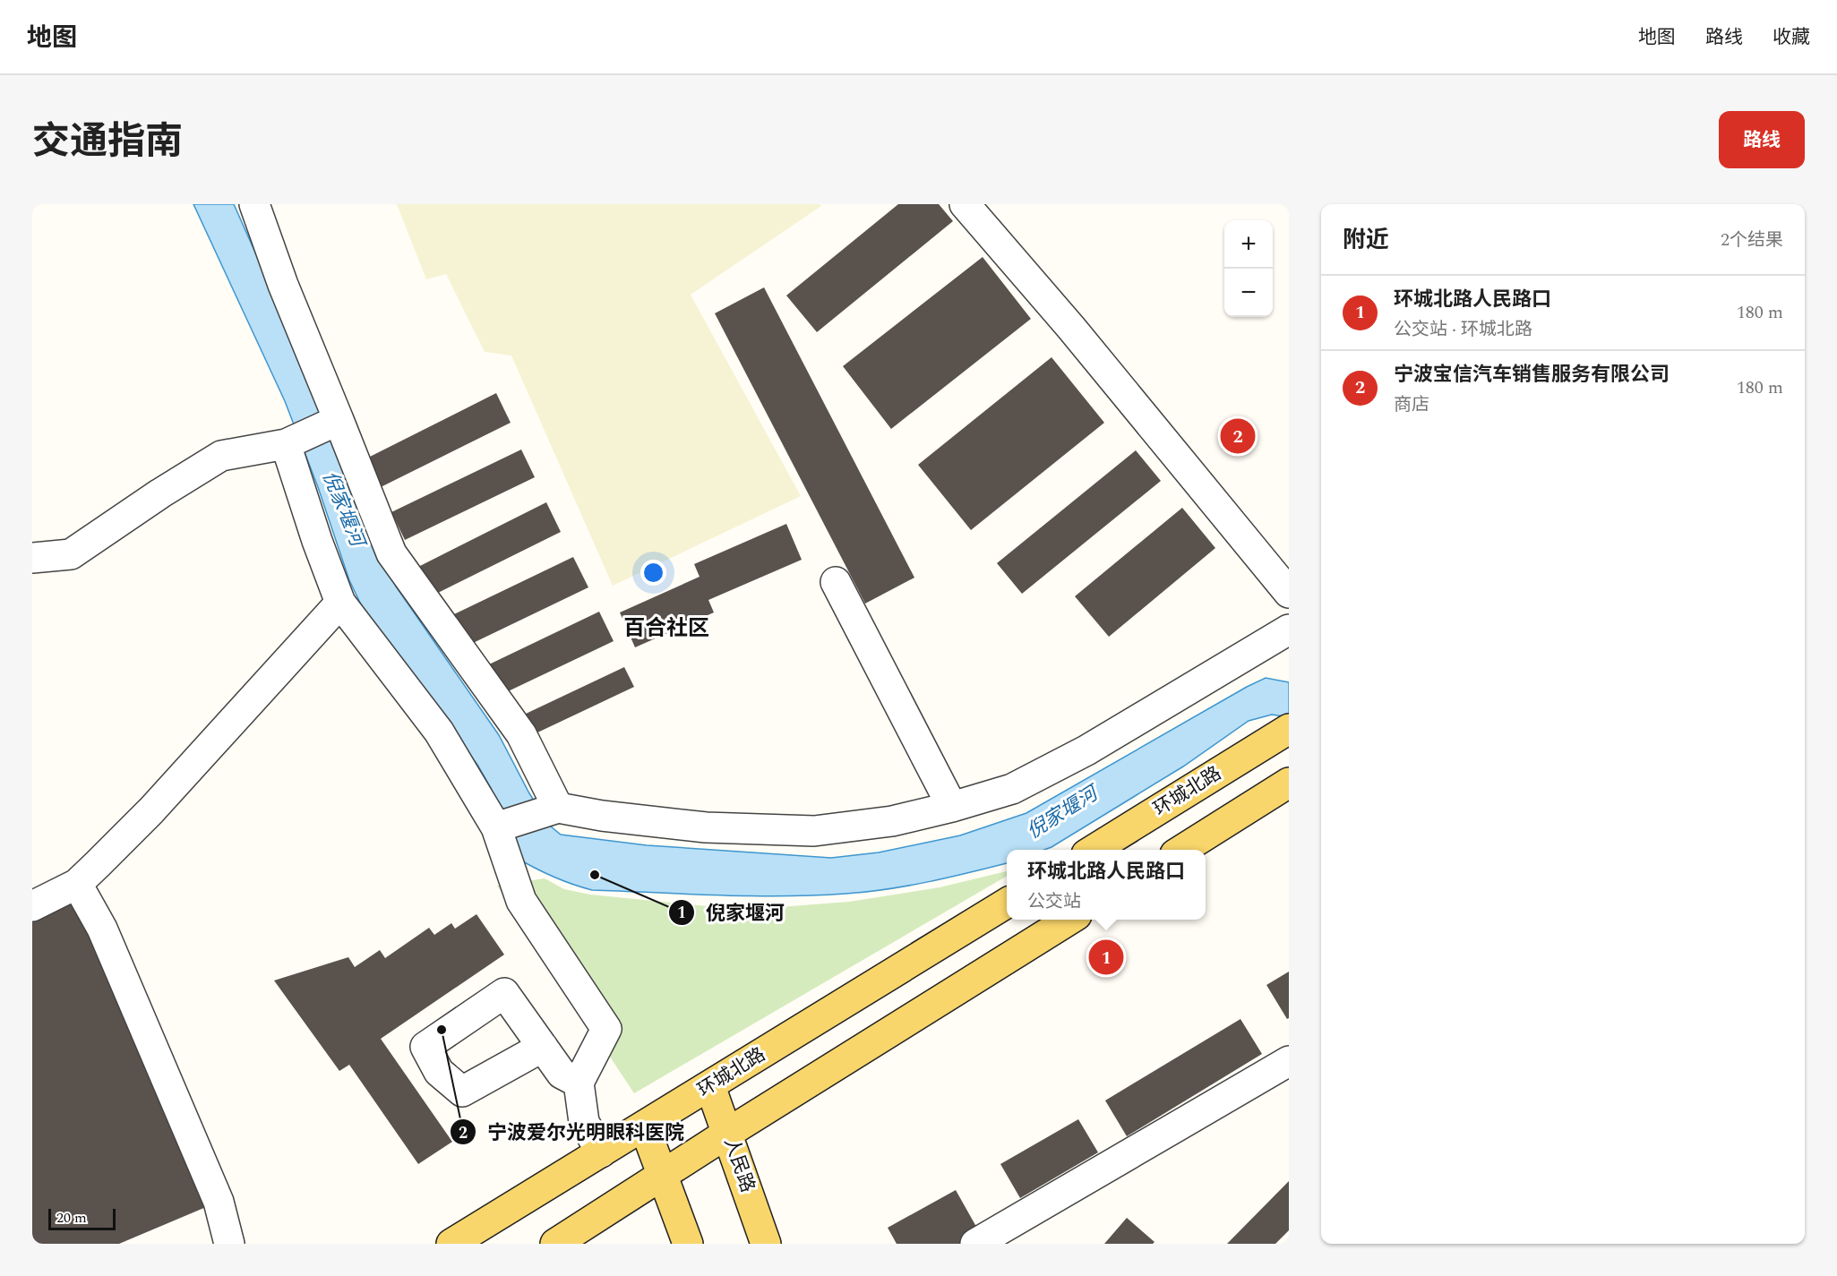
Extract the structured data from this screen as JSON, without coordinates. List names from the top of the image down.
{
  "streets": {
    "main road": ["环城北路", "人民路"]
  },
  "crossings": [
    ["环城北路", "人民路"]
  ],
  "districts": ["百合社区"],
  "water": ["倪家堰河"],
  "places": ["倪家堰河", "宁波爱尔光明眼科医院"],
  "scale_bar": "20 m",
  "page": {
    "header": "地图",
    "nav": ["地图", "路线", "收藏"],
    "title": "交通指南",
    "buttons": "路线",
    "heading": ["附近", "2个结果"],
    "map_buttons": ["+", "−"],
    "list": [
      {
        "mark": "1",
        "name": "环城北路人民路口",
        "note": "公交站 · 环城北路",
        "value": "180 m"
      },
      {
        "mark": "2",
        "name": "宁波宝信汽车销售服务有限公司",
        "note": "商店",
        "value": "180 m"
      }
    ],
    "pins": ["2", "1"],
    "popup": ["环城北路人民路口", "公交站"],
    "scale": "20 m"
  }
}
